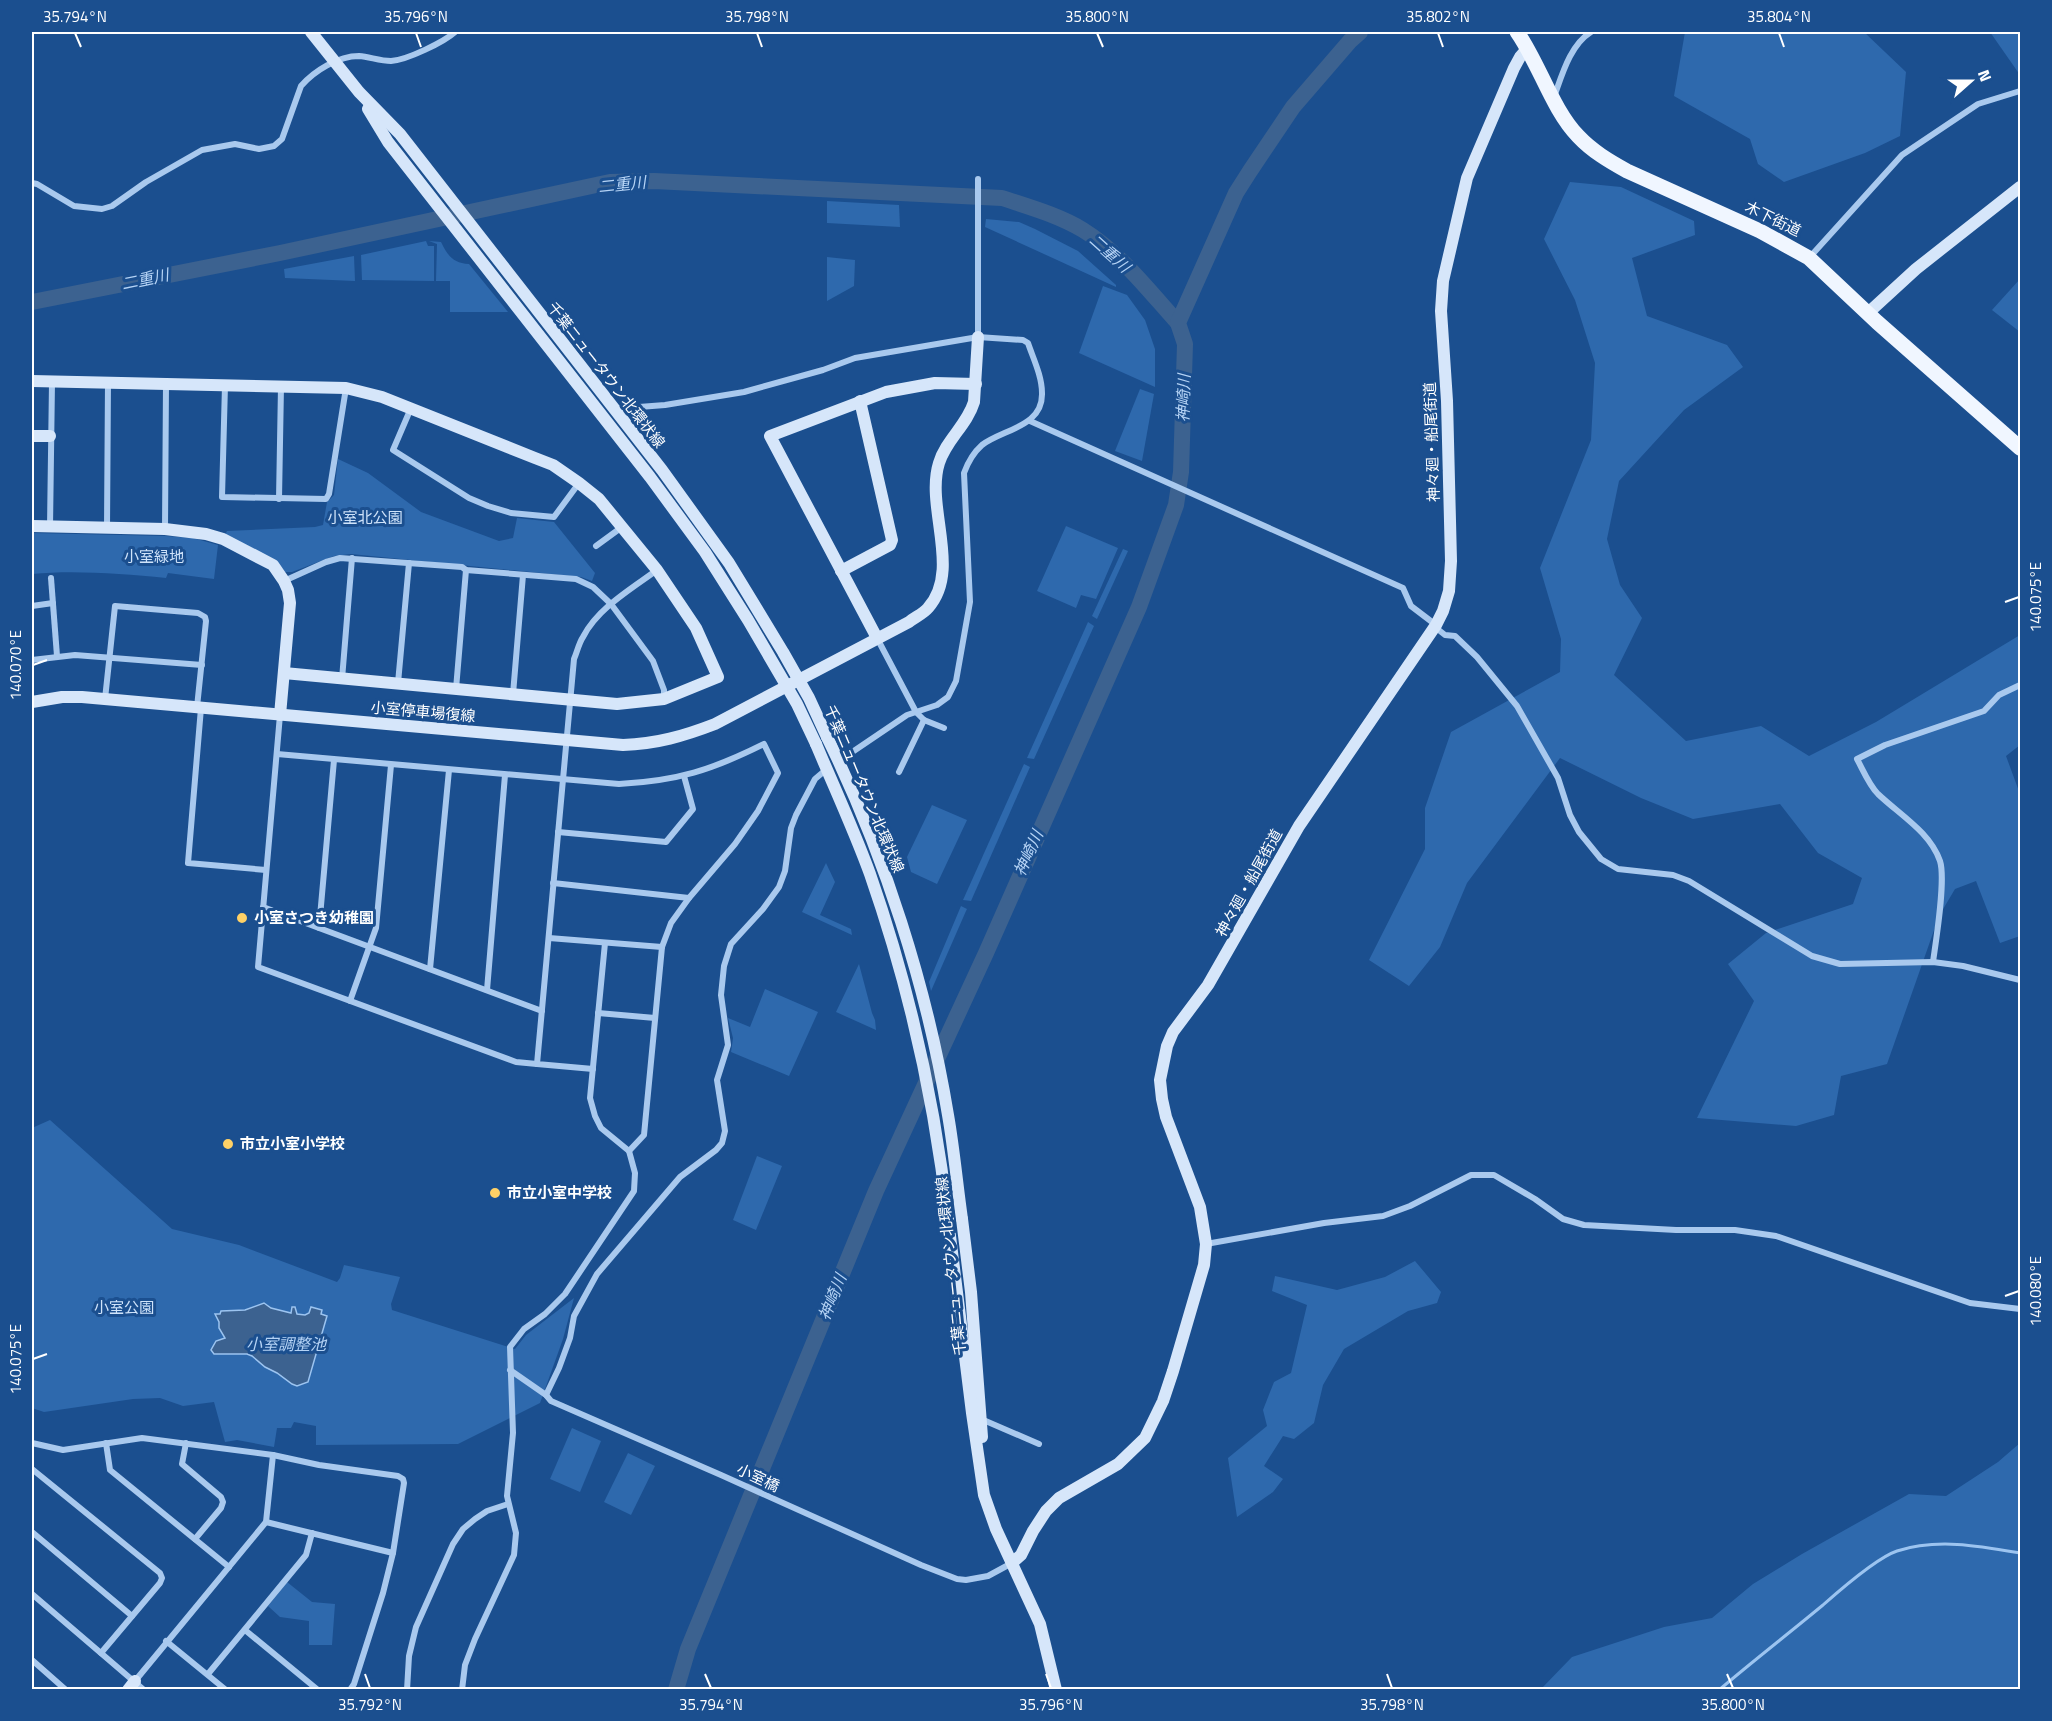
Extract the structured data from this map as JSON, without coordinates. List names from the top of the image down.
{
  "streets": {
    "main road": ["木下街道"],
    "street": [
      "千葉ニュータウン北環状線",
      "神々廻・船尾街道",
      "小室停車場復線",
      "小室橋"
    ]
  },
  "crossings": [
    ["木下街道", "神々廻・船尾街道"],
    ["千葉ニュータウン北環状線", "神々廻・船尾街道"],
    ["千葉ニュータウン北環状線", "小室停車場復線"],
    ["千葉ニュータウン北環状線", "小室橋"],
    ["神々廻・船尾街道", "小室橋"]
  ],
  "water": ["二重川", "神崎川", "小室調整池"],
  "parks": ["小室北公園", "小室緑地", "小室公園"],
  "places": ["小室さつき幼稚園", "市立小室小学校", "市立小室中学校"],
  "north": "right",
  "coordinates": [
    "35.794°N",
    "35.796°N",
    "35.798°N",
    "35.800°N",
    "35.802°N",
    "35.804°N",
    "140.075°E",
    "140.070°E",
    "140.080°E",
    "35.792°N"
  ]
}
